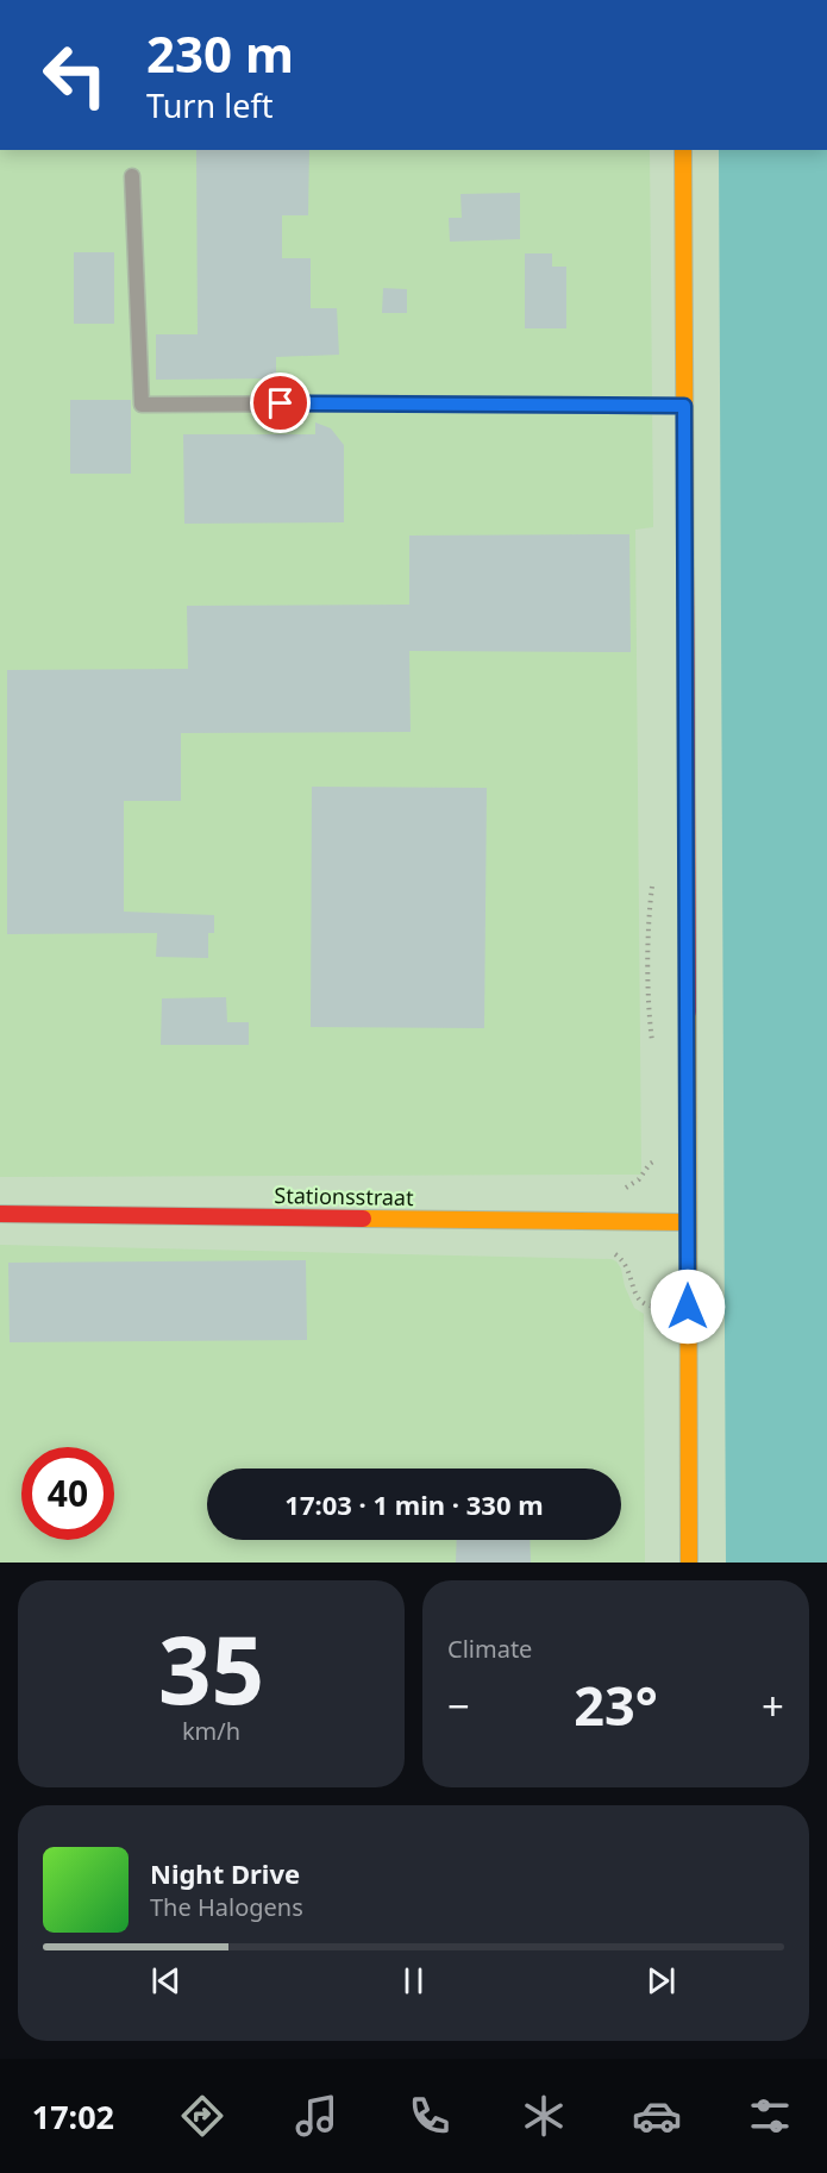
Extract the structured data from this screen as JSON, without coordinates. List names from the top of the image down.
{
  "streets": {
    "street": ["Stationsstraat"]
  },
  "page": {
    "turn": ["230 m", "Turn left"],
    "limit": "40",
    "trip": "17:03 · 1 min · 330 m",
    "tile": [
      ["35", "km/h"],
      "Climate"
    ],
    "heat": ["−", "23°", "+"],
    "song": ["Night Drive", "The Halogens"],
    "tabs": "17:02"
  }
}
